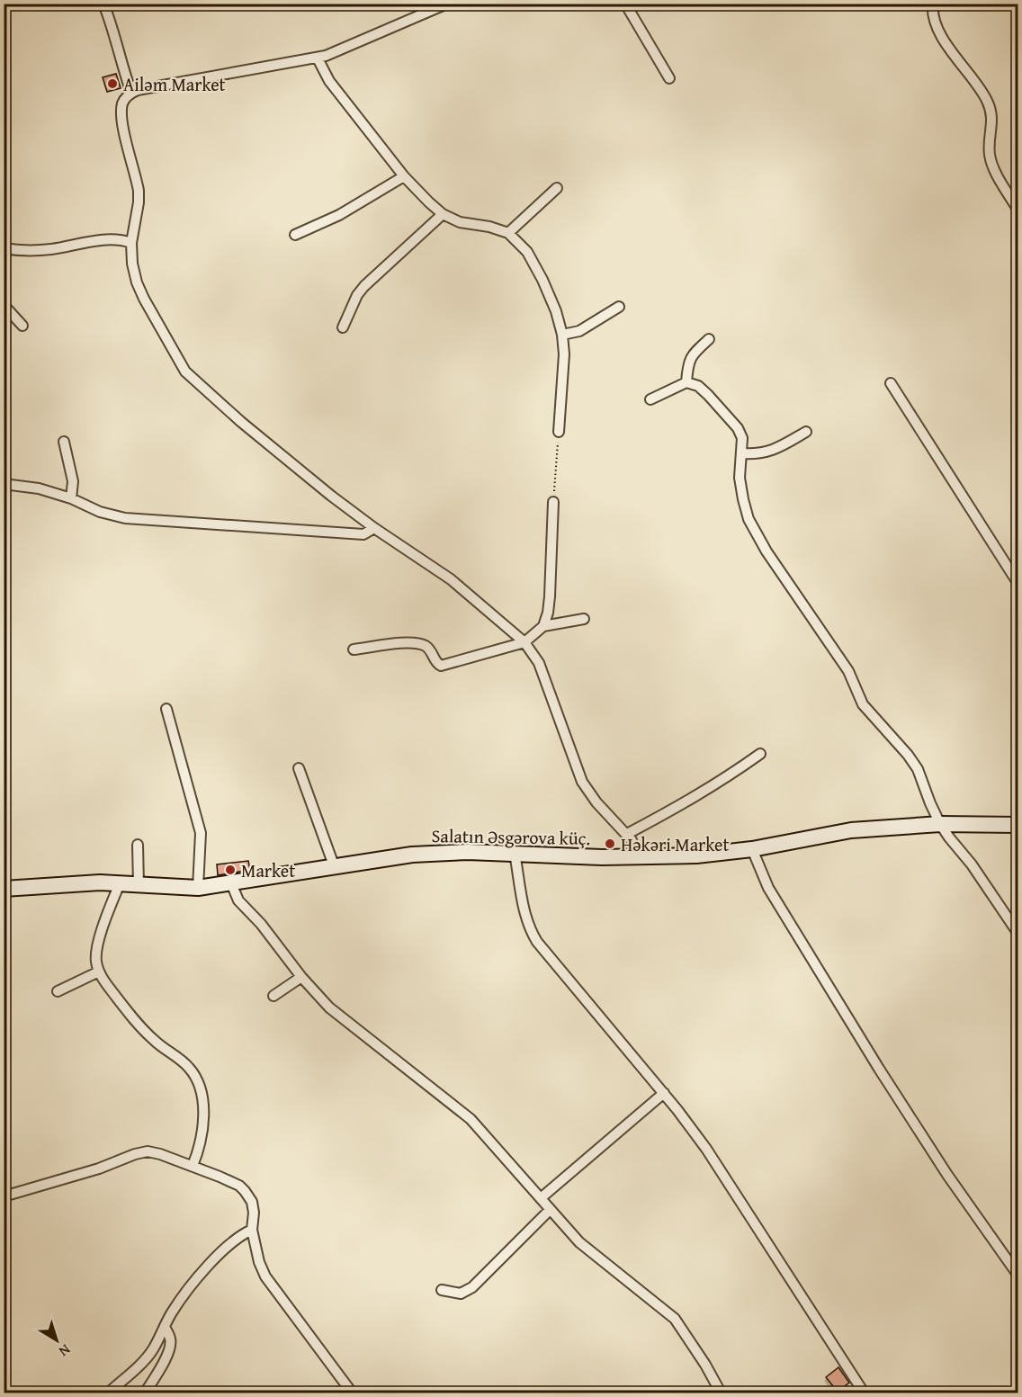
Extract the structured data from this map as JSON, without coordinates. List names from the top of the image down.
{
  "streets": {
    "street": ["Salatın Əsgərova küç."]
  },
  "places": ["Ailəm Market", "Həkəri Market", "Market"],
  "north": "bottom right"
}
